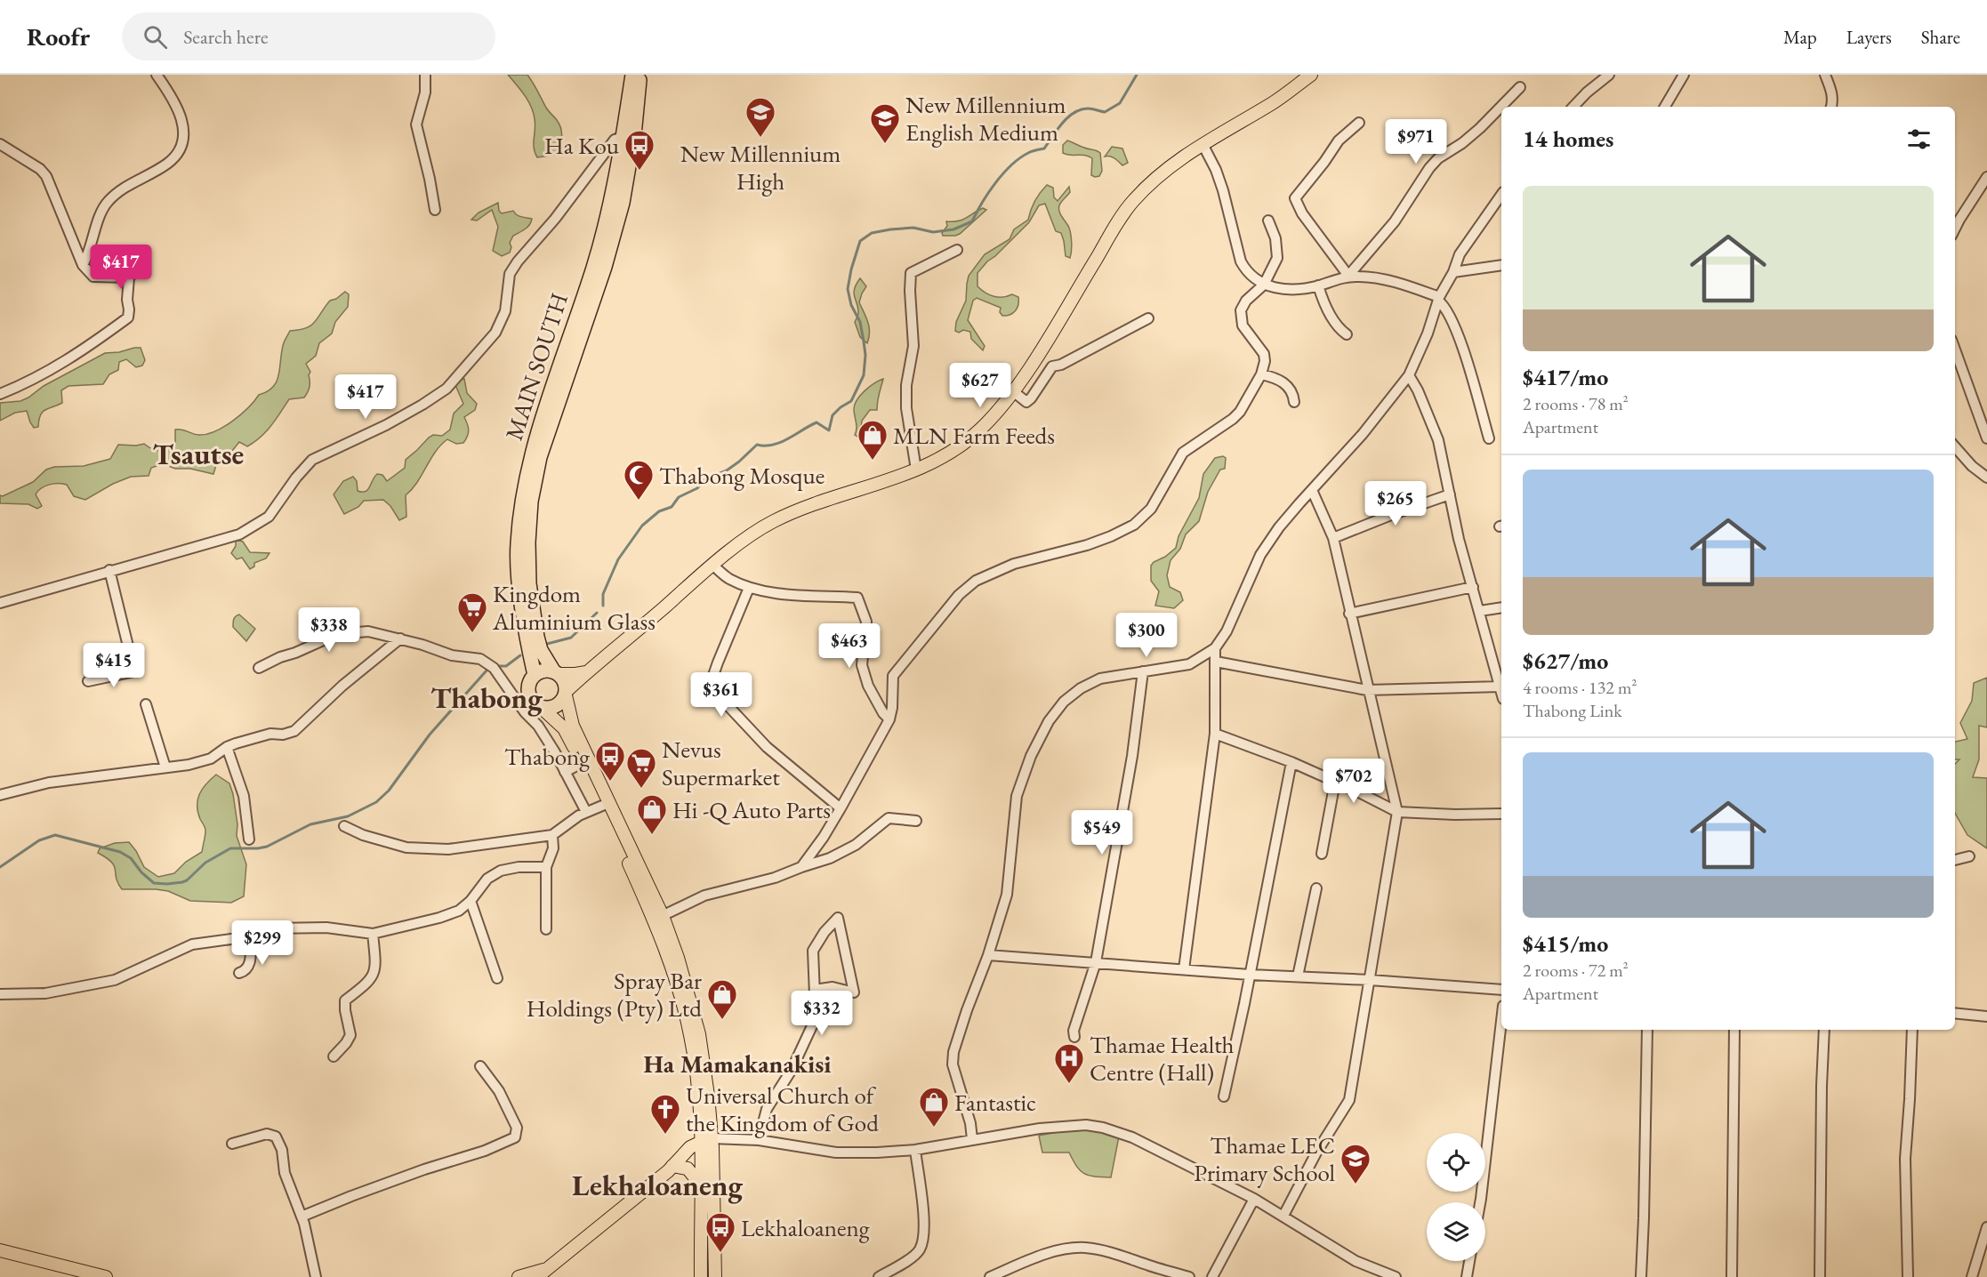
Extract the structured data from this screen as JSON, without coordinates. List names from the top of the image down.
{
  "streets": {
    "highway": ["MAIN SOUTH"]
  },
  "districts": [
    "Tsautse",
    "Thabong",
    "Ha Mamakanakisi",
    "Lekhaloaneng"
  ],
  "places": {
    "school or university": ["New Millennium High", "New Millennium English Medium", "Thamae LEC Primary School"],
    "bus stop": ["Ha Kou", "Thabong", "Lekhaloaneng"],
    "shop": [
      "MLN Farm Feeds",
      "Hi -Q Auto Parts",
      "Spray Bar Holdings (Pty) Ltd",
      "Fantastic"
    ],
    "mosque": ["Thabong Mosque"],
    "supermarket": ["Kingdom Aluminium Glass", "Nevus Supermarket"],
    "hospital": ["Thamae Health Centre (Hall)"],
    "church": ["Universal Church of the Kingdom of God"]
  },
  "page": {
    "header": "Roofr",
    "search": "Search here",
    "nav": ["Map", "Layers", "Share"],
    "heading": "14 homes",
    "price": [
      "$971",
      "$417",
      "$627",
      "$417",
      "$265",
      "$338",
      "$300",
      "$463",
      "$415",
      "$361",
      "$702",
      "$549",
      "$299",
      "$332"
    ],
    "list": [
      {
        "name": "$417/mo",
        "note": "2 rooms · 78 m² · Apartment"
      },
      {
        "name": "$627/mo",
        "note": "4 rooms · 132 m² · Thabong Link"
      },
      {
        "name": "$415/mo",
        "note": "2 rooms · 72 m² · Apartment"
      }
    ]
  }
}
